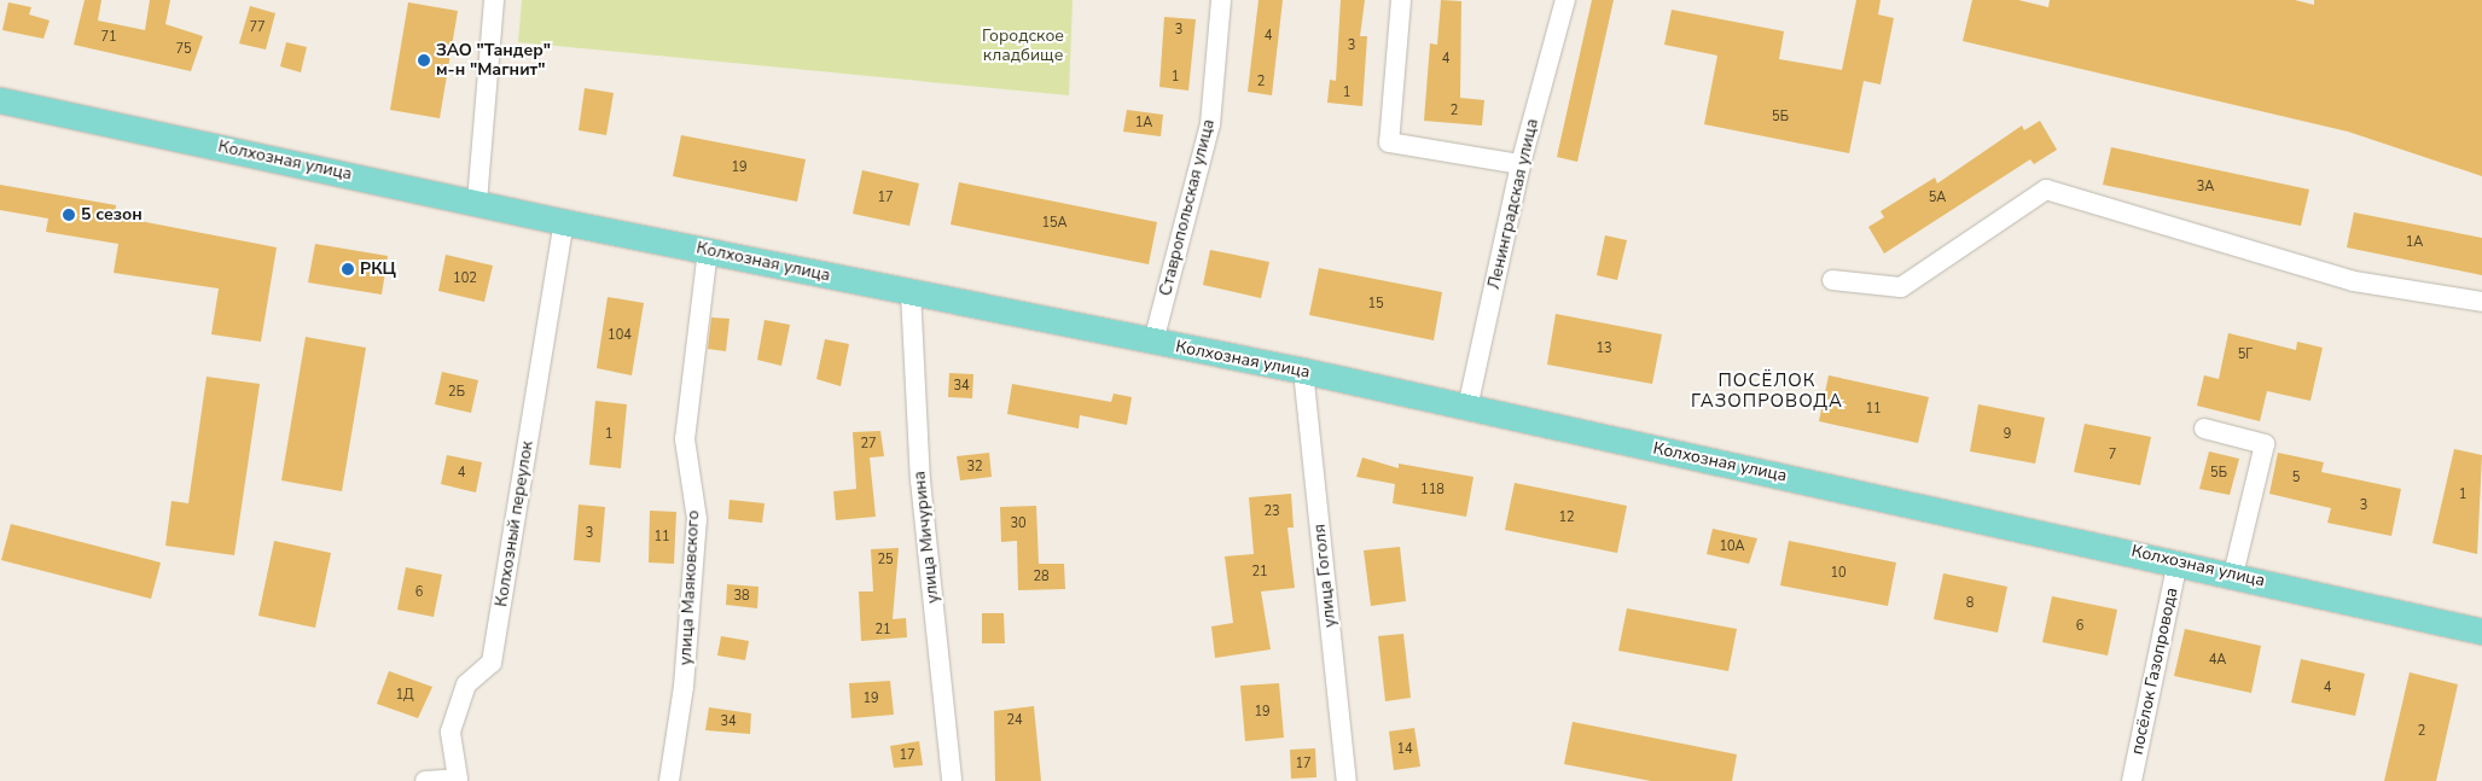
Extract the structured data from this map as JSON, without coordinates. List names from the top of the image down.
{
  "streets": {
    "main road": ["Колхозная улица"],
    "street": [
      "Ленинградская улица",
      "Ставропольская улица",
      "Колхозный переулок",
      "улица Мичурина",
      "улица Гоголя",
      "улица Маяковского",
      "посёлок Газопровода"
    ]
  },
  "crossings": [
    ["Колхозная улица", "Ленинградская улица"],
    ["Колхозная улица", "Ставропольская улица"],
    ["Колхозная улица", "Колхозный переулок"],
    ["Колхозная улица", "улица Мичурина"],
    ["Колхозная улица", "улица Гоголя"],
    ["Колхозная улица", "улица Маяковского"],
    ["Колхозная улица", "посёлок Газопровода"]
  ],
  "districts": ["ПОСЁЛОК ГАЗОПРОВОДА"],
  "parks": ["Городское кладбище"],
  "places": ["ЗАО \"Тандер\" м-н \"Магнит\"", "5 сезон", "РКЦ"],
  "house_numbers": [
    "77",
    "3",
    "4",
    "71",
    "3",
    "75",
    "4",
    "1",
    "2",
    "1",
    "2",
    "5Б",
    "1А",
    "19",
    "3А",
    "17",
    "5А",
    "15А",
    "1А",
    "102",
    "15",
    "104",
    "13",
    "5Г",
    "34",
    "2Б",
    "11",
    "1",
    "9",
    "27",
    "7",
    "32",
    "4",
    "5Б",
    "5",
    "118",
    "1",
    "3",
    "23",
    "12",
    "30",
    "3",
    "11",
    "10А",
    "25",
    "21",
    "10",
    "28",
    "6",
    "38",
    "8",
    "6",
    "21",
    "4А",
    "4",
    "1Д",
    "19",
    "19",
    "24",
    "34",
    "2",
    "14",
    "17",
    "17"
  ]
}
